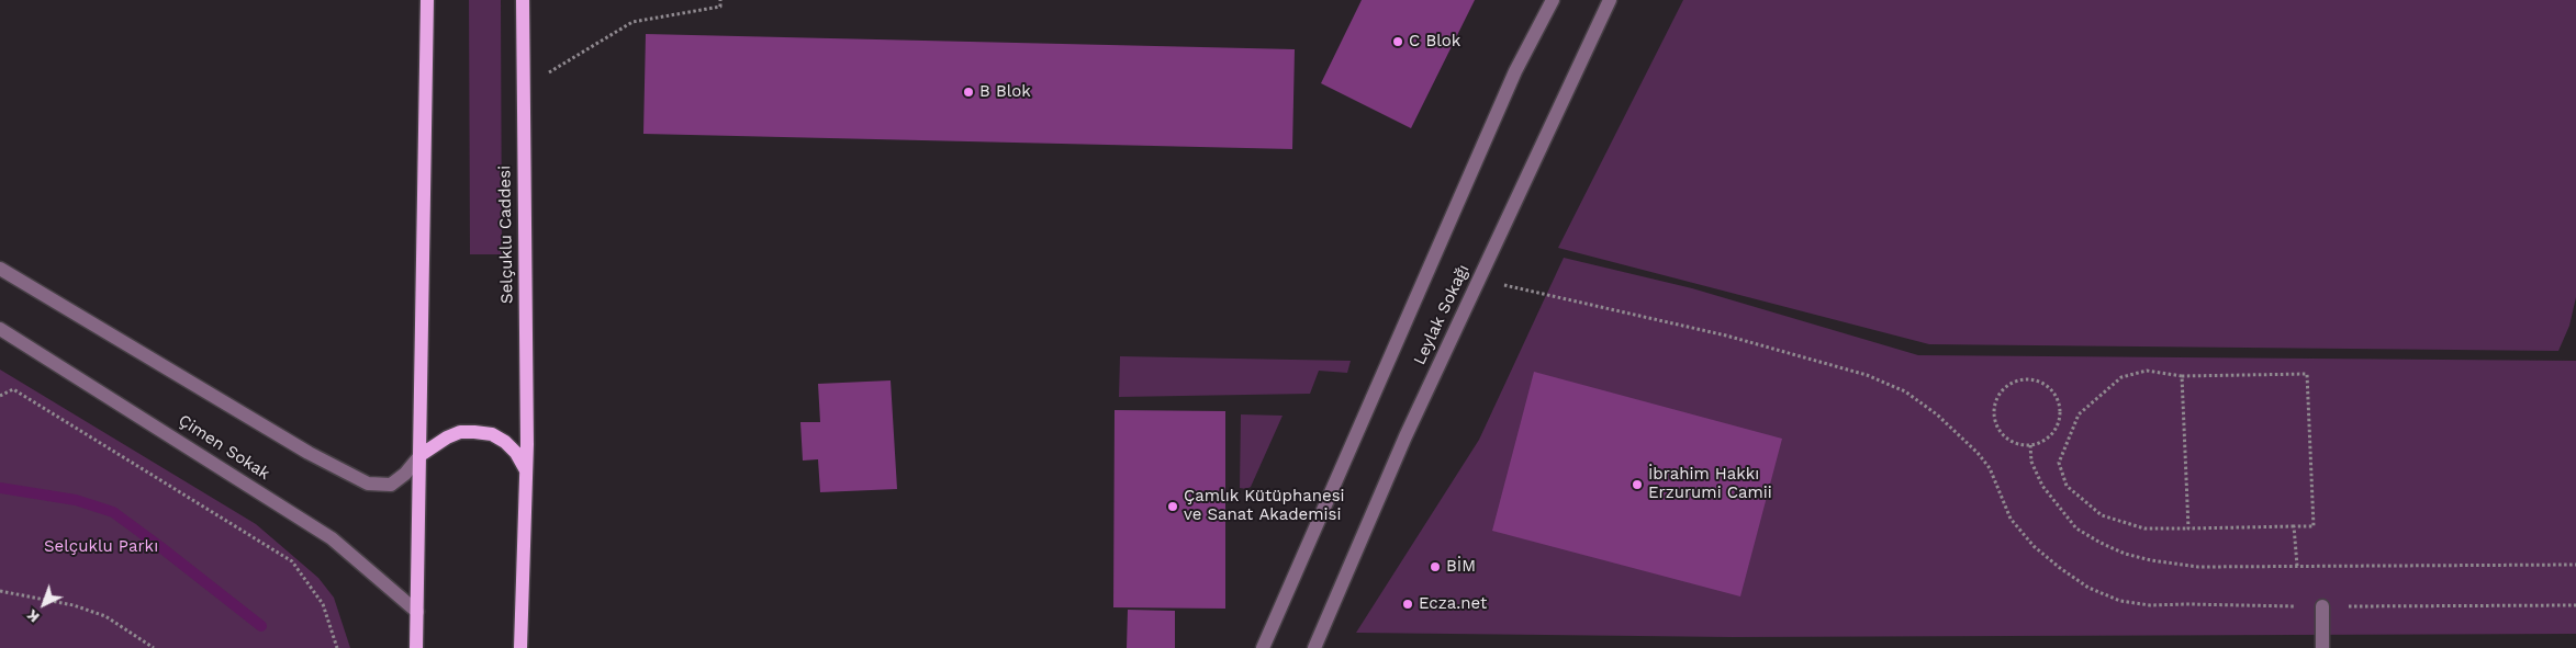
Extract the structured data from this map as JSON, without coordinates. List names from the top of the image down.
{
  "streets": {
    "main road": ["Selçuklu Caddesi"],
    "street": ["Leylak Sokağı", "Çimen Sokak"]
  },
  "parks": ["Selçuklu Parkı"],
  "places": [
    "C Blok",
    "B Blok",
    "İbrahim Hakkı Erzurumi Camii",
    "Çamlık Kütüphanesi ve Sanat Akademisi",
    "BİM",
    "Ecza.net"
  ],
  "north": "bottom left"
}
